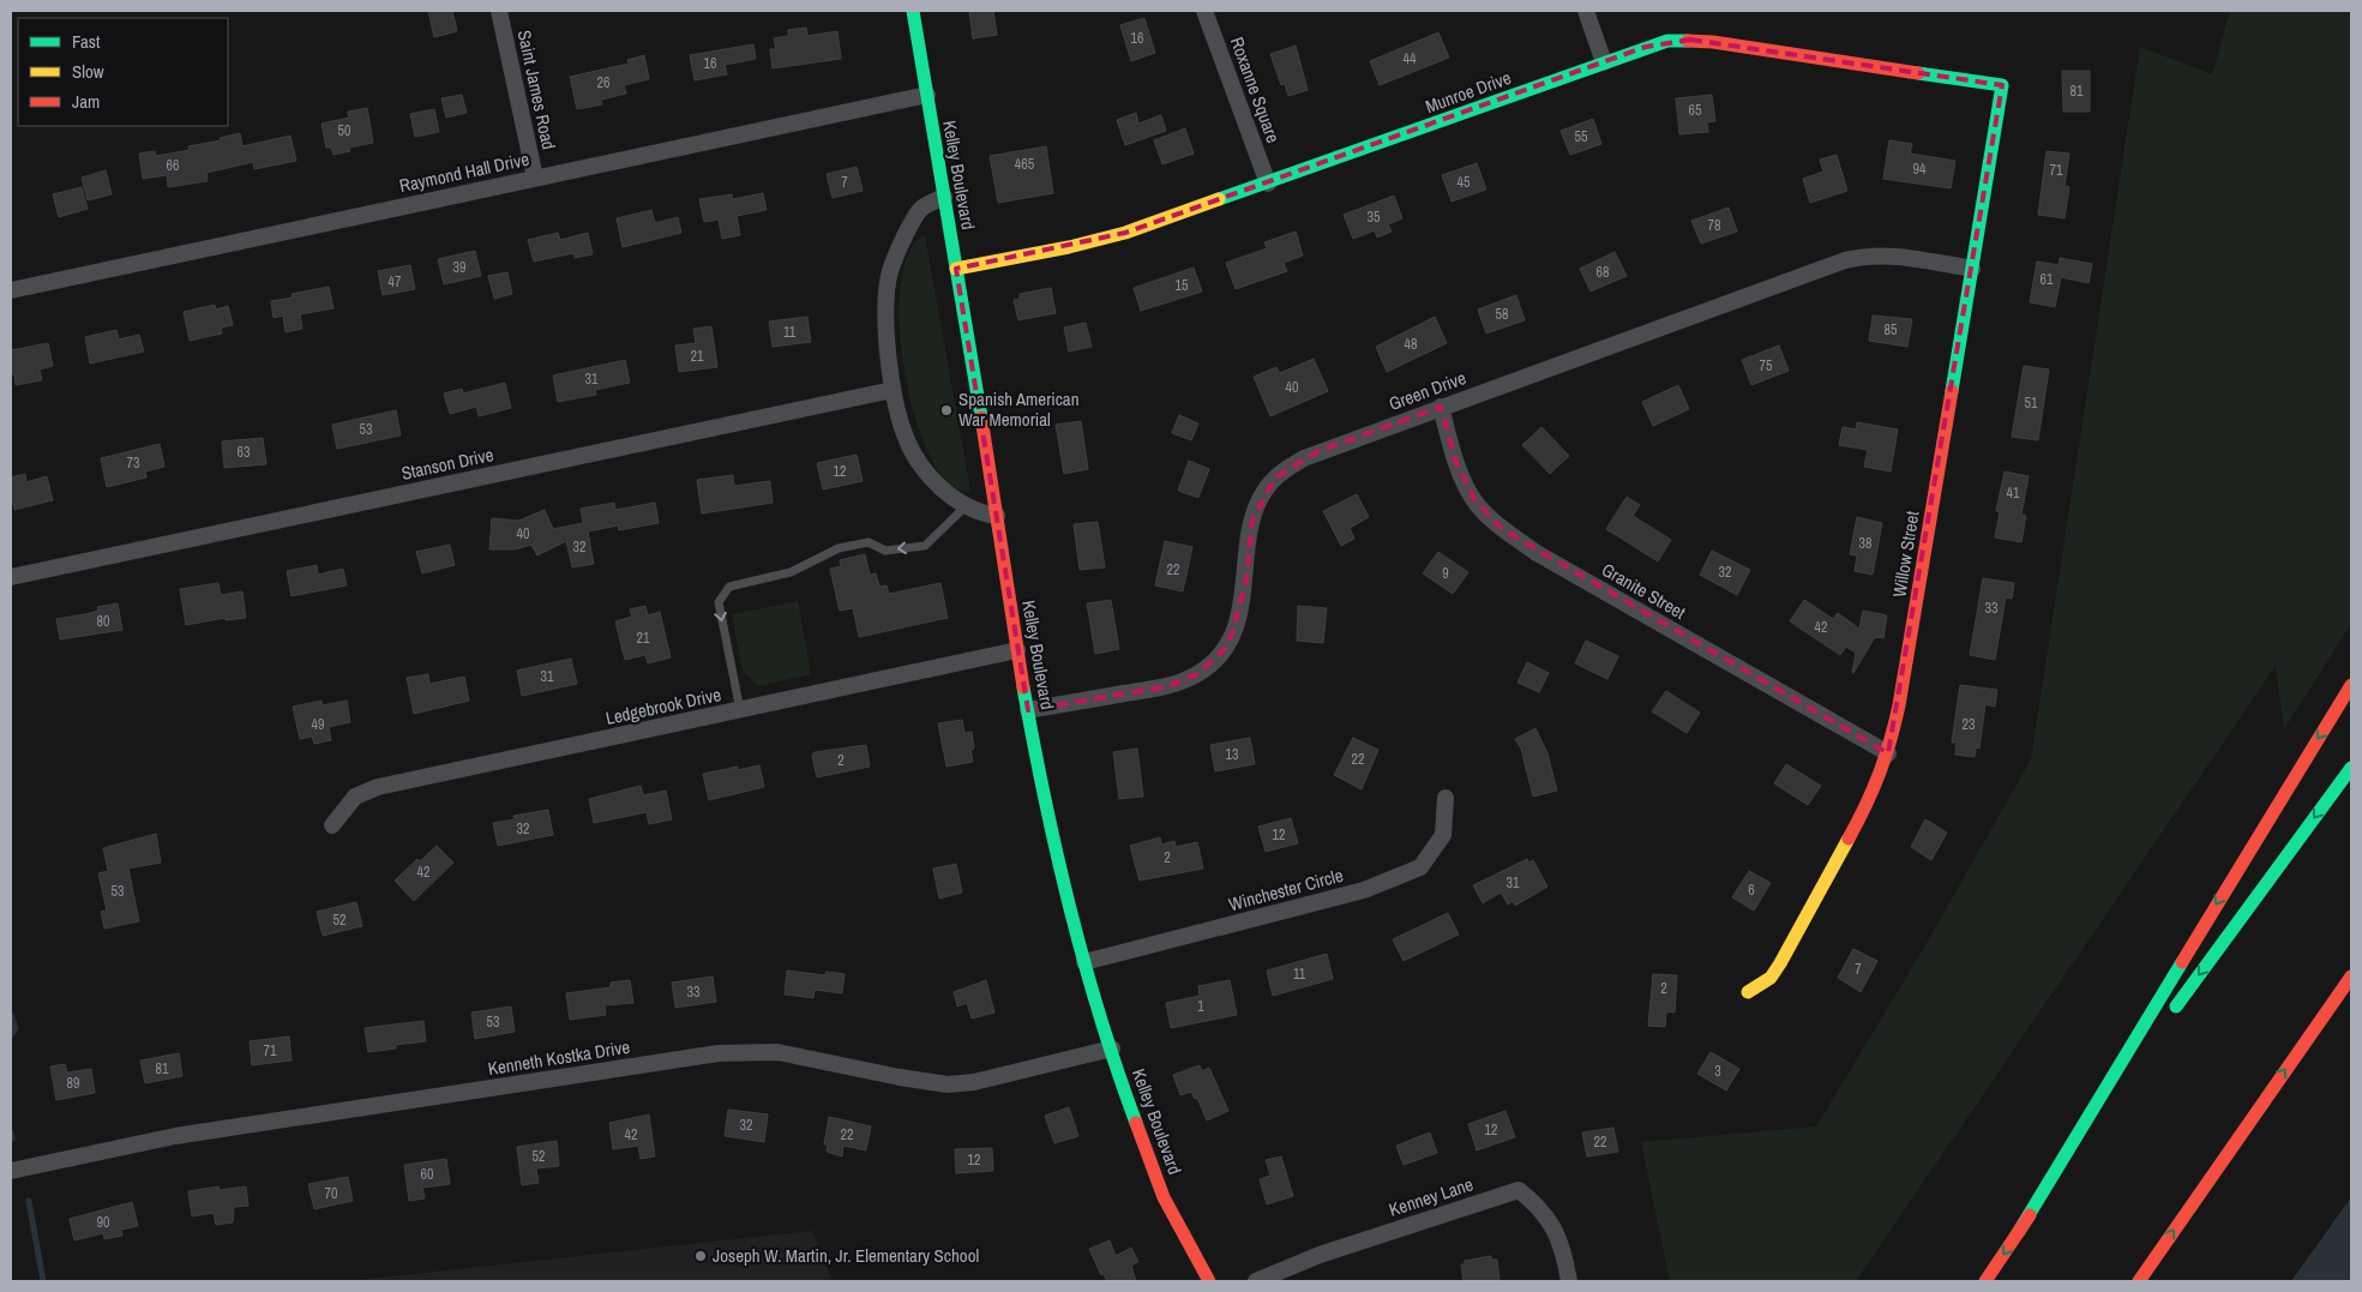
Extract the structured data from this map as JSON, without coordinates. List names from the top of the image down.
{
  "streets": {
    "main road": ["Munroe Drive", "Kelley Boulevard", "Willow Street"],
    "street": [
      "Saint James Road",
      "Roxanne Square",
      "Raymond Hall Drive",
      "Green Drive",
      "Stanson Drive",
      "Granite Street",
      "Ledgebrook Drive",
      "Winchester Circle",
      "Kenneth Kostka Drive",
      "Kenney Lane"
    ]
  },
  "crossings": [
    ["Saint James Road", "Raymond Hall Drive"],
    ["Roxanne Square", "Munroe Drive"],
    ["Munroe Drive", "Kelley Boulevard"],
    ["Munroe Drive", "Willow Street"],
    ["Raymond Hall Drive", "Kelley Boulevard"],
    ["Kelley Boulevard", "Green Drive"],
    ["Kelley Boulevard", "Ledgebrook Drive"],
    ["Kelley Boulevard", "Winchester Circle"],
    ["Kelley Boulevard", "Kenneth Kostka Drive"],
    ["Green Drive", "Willow Street"],
    ["Green Drive", "Granite Street"],
    ["Willow Street", "Granite Street"]
  ],
  "places": ["Spanish American War Memorial", "Joseph W. Martin, Jr. Elementary School"],
  "house_numbers": [
    "16",
    "44",
    "16",
    "26",
    "81",
    "65",
    "50",
    "55",
    "465",
    "66",
    "94",
    "71",
    "7",
    "45",
    "35",
    "78",
    "39",
    "68",
    "61",
    "47",
    "15",
    "58",
    "85",
    "11",
    "48",
    "21",
    "75",
    "31",
    "40",
    "51",
    "53",
    "63",
    "73",
    "12",
    "41",
    "40",
    "38",
    "32",
    "22",
    "32",
    "9",
    "33",
    "80",
    "42",
    "21",
    "31",
    "49",
    "23",
    "13",
    "22",
    "2",
    "32",
    "12",
    "2",
    "42",
    "31",
    "6",
    "53",
    "52",
    "7",
    "11",
    "2",
    "33",
    "1",
    "53",
    "71",
    "81",
    "3",
    "89",
    "32",
    "12",
    "42",
    "22",
    "22",
    "52",
    "12",
    "60",
    "70",
    "90"
  ],
  "legend": ["Fast", "Slow", "Jam"]
}
